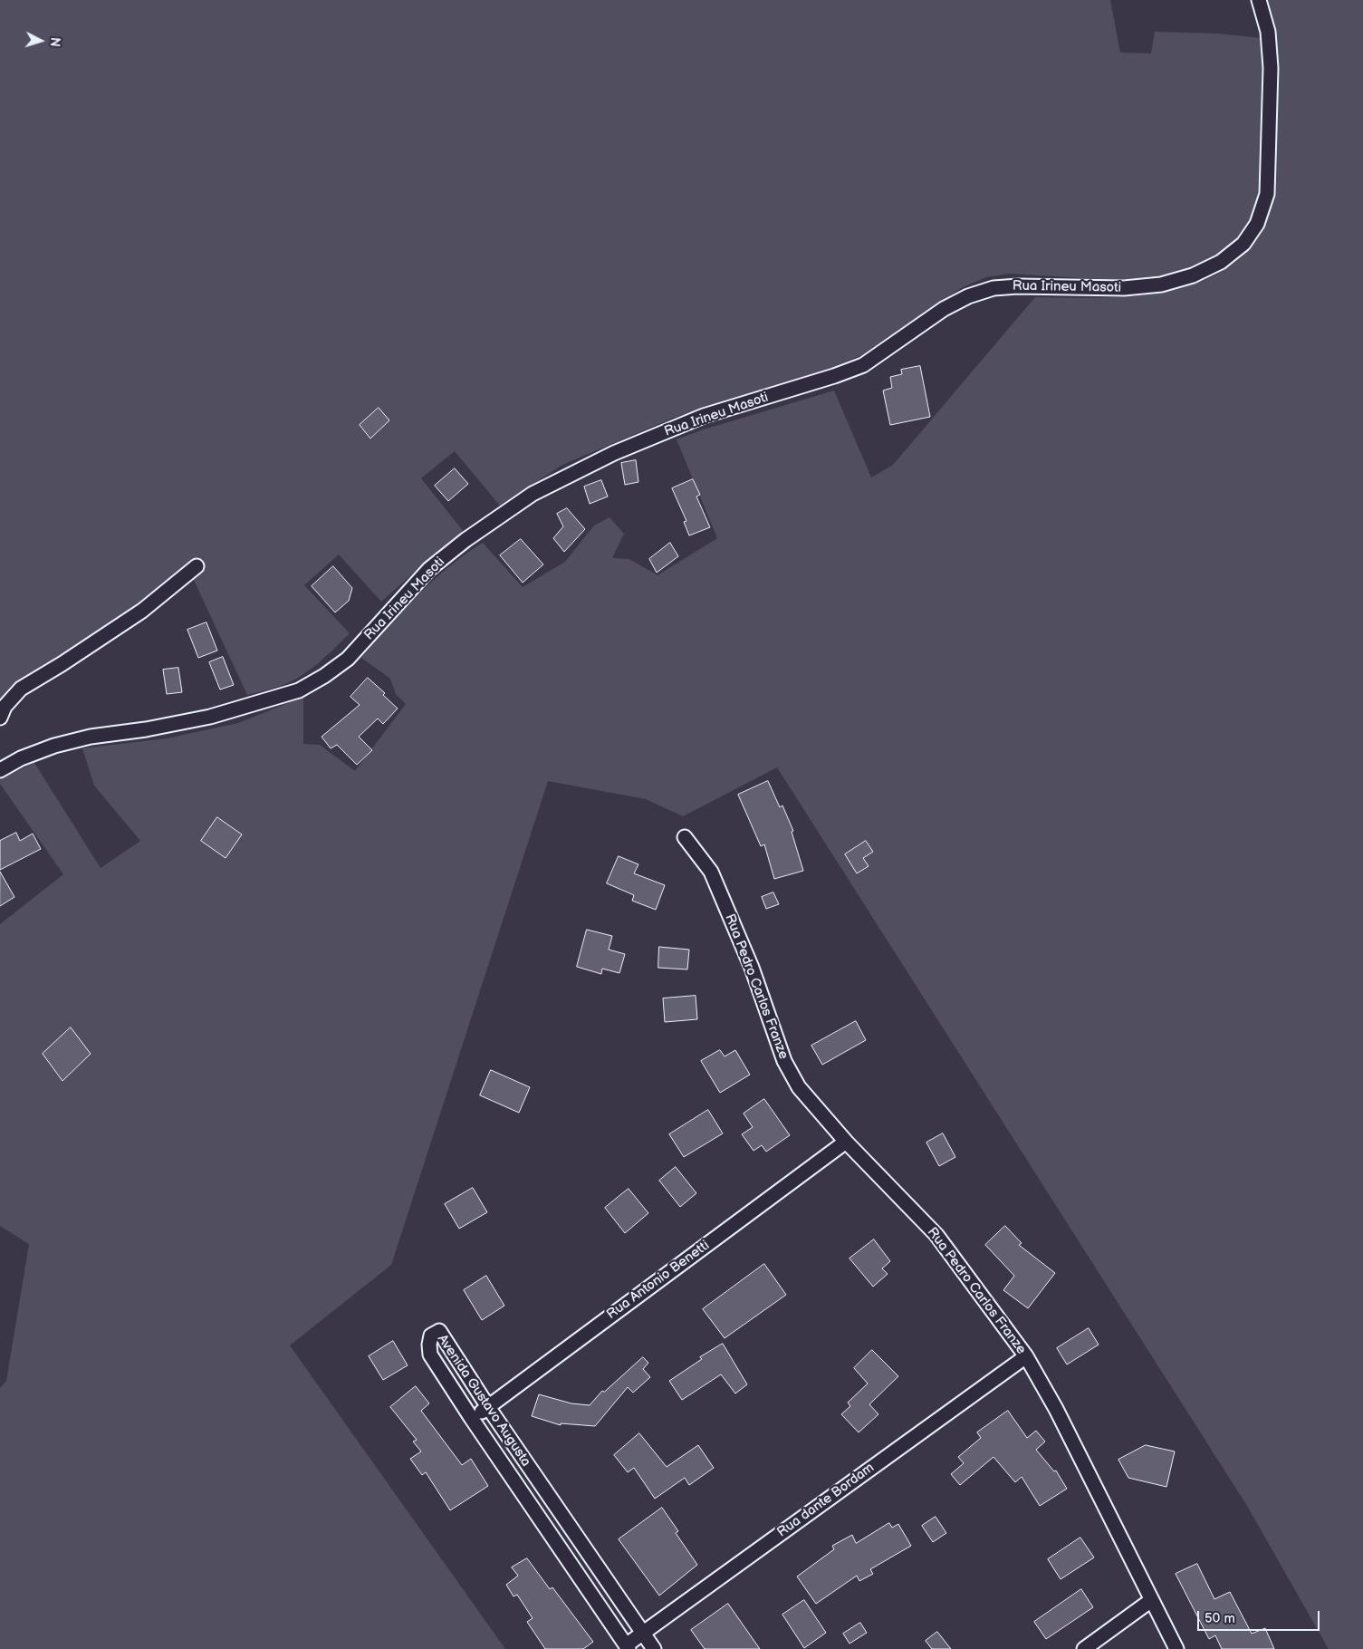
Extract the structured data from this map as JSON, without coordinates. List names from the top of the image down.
{
  "streets": {
    "street": [
      "Rua Irineu Masoti",
      "Rua Pedro Carlos Franze",
      "Rua Antonio Benetti",
      "Avenida Gustavo Augusta",
      "Rua dante Bordam"
    ]
  },
  "crossings": [
    ["Rua Pedro Carlos Franze", "Rua Antonio Benetti"],
    ["Rua Pedro Carlos Franze", "Rua dante Bordam"],
    ["Rua Antonio Benetti", "Avenida Gustavo Augusta"],
    ["Avenida Gustavo Augusta", "Rua dante Bordam"]
  ],
  "scale_bar": "50 m",
  "north": "right"
}
